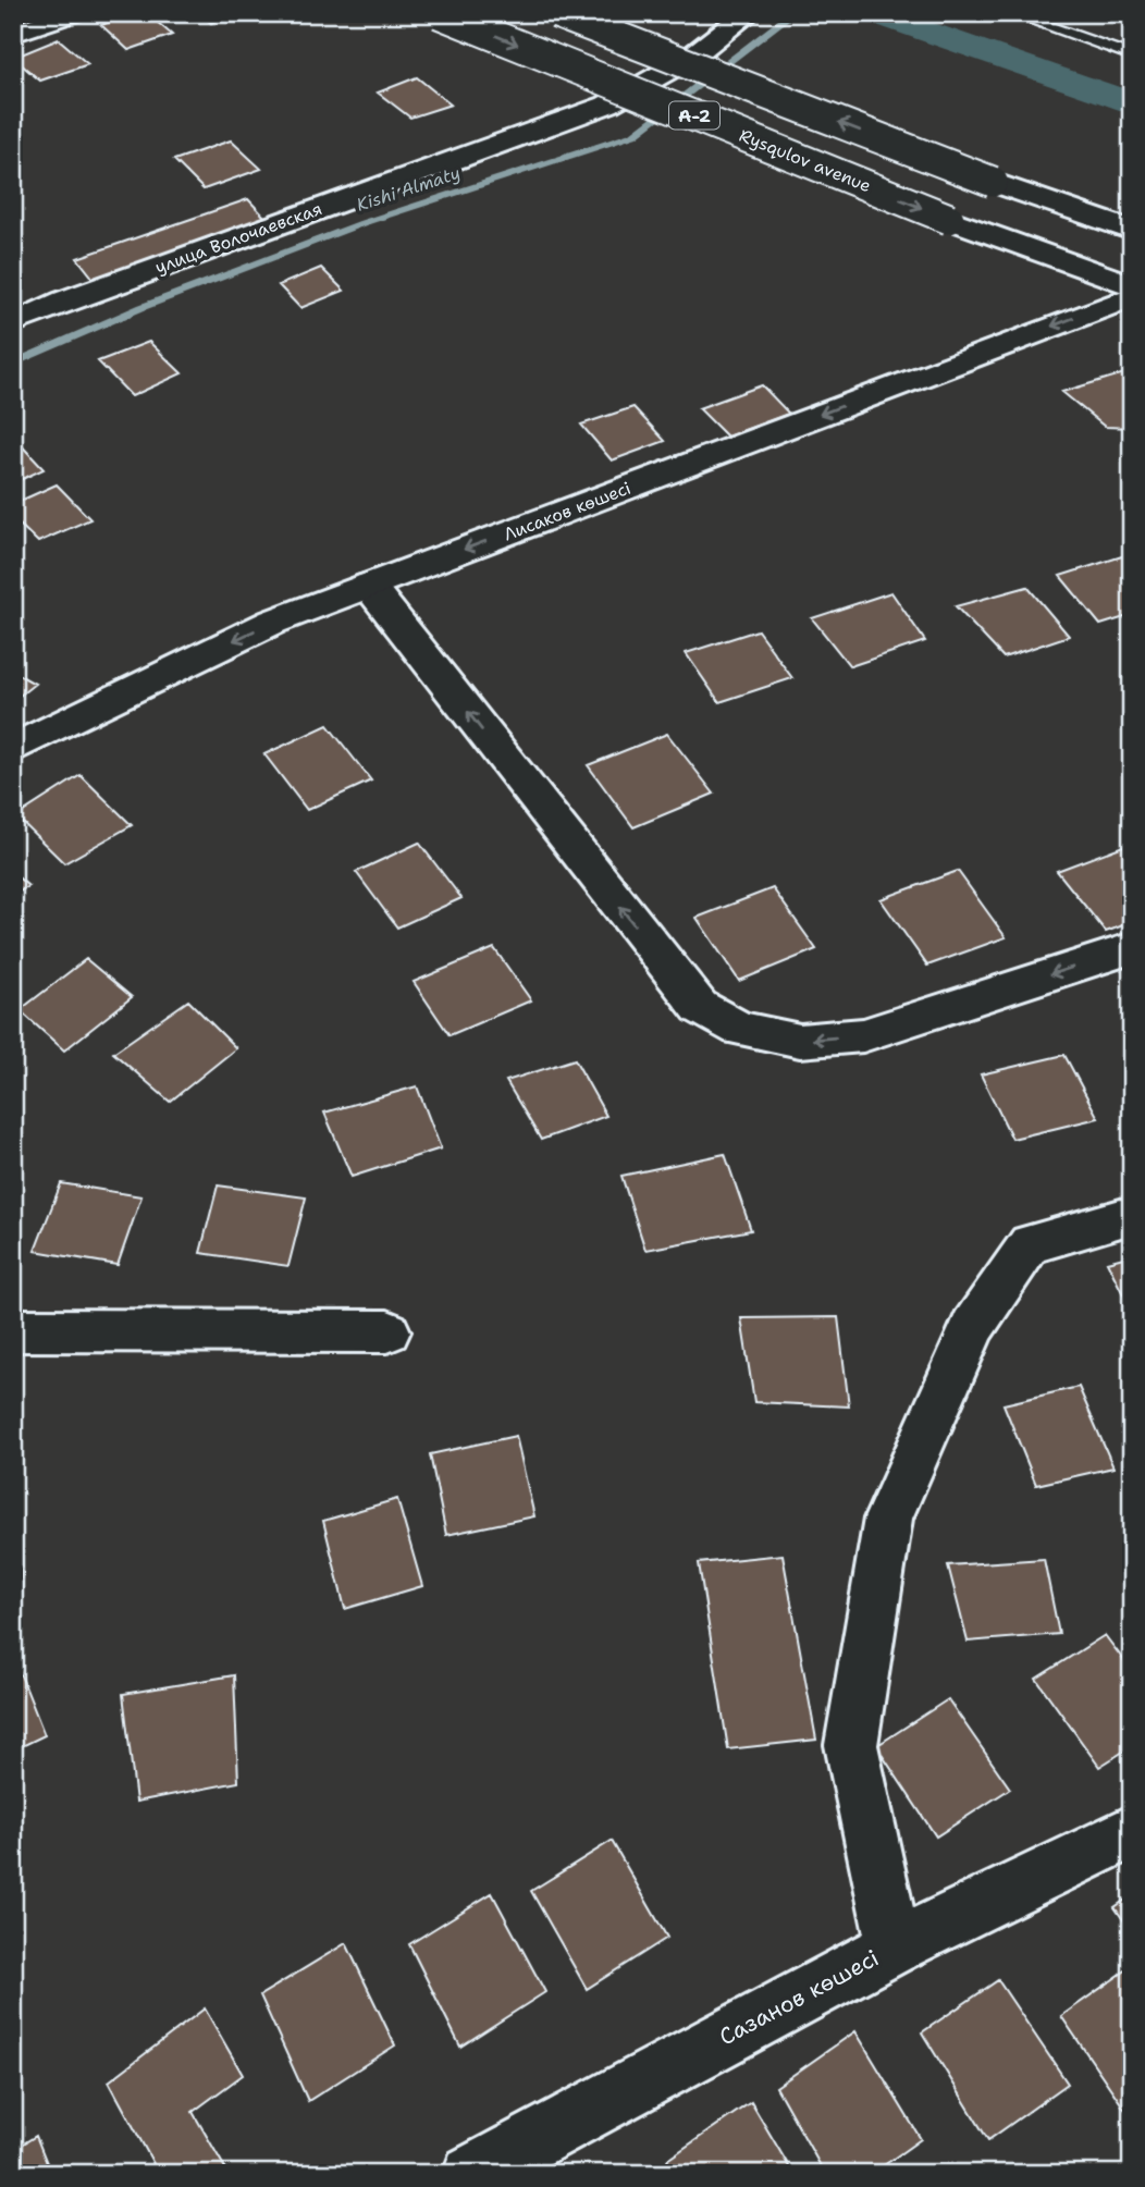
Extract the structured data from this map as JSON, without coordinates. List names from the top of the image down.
{
  "streets": {
    "street": [
      "A-2",
      "Rysqulov avenue",
      "улица Волочаевская",
      "Лисаков көшесі",
      "Сазанов көшесі"
    ]
  },
  "one_way": ["Лисаков көшесі"],
  "water": ["Kіshі Almaty"]
}
